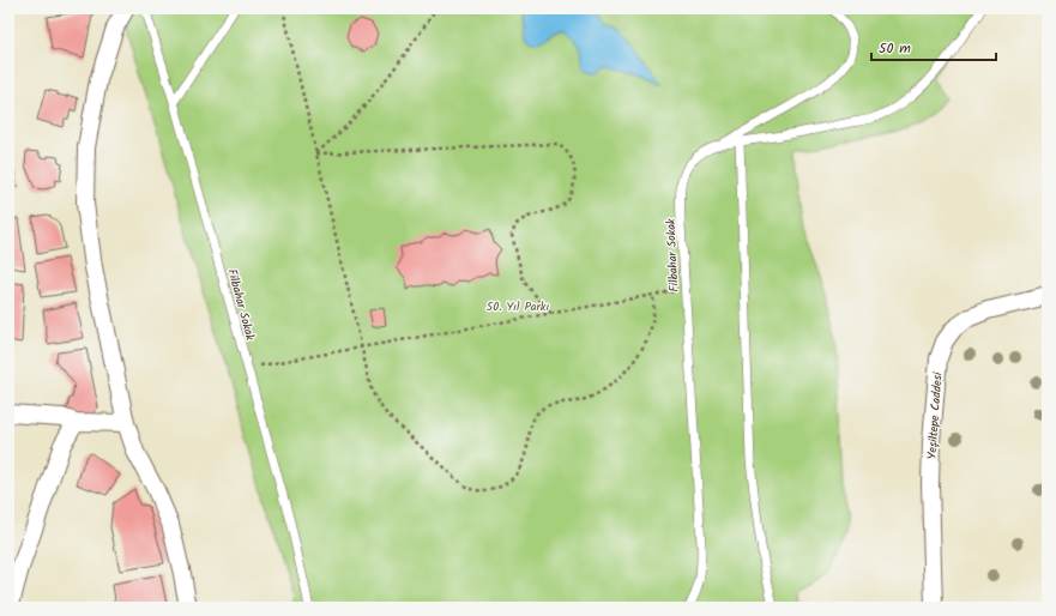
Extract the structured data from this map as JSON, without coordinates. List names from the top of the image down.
{
  "streets": {
    "street": ["Yeşiltepe Caddesi"],
    "lane": ["Filbahar Sokak"]
  },
  "parks": ["50. Yıl Parkı"],
  "scale_bar": "50 m"
}
